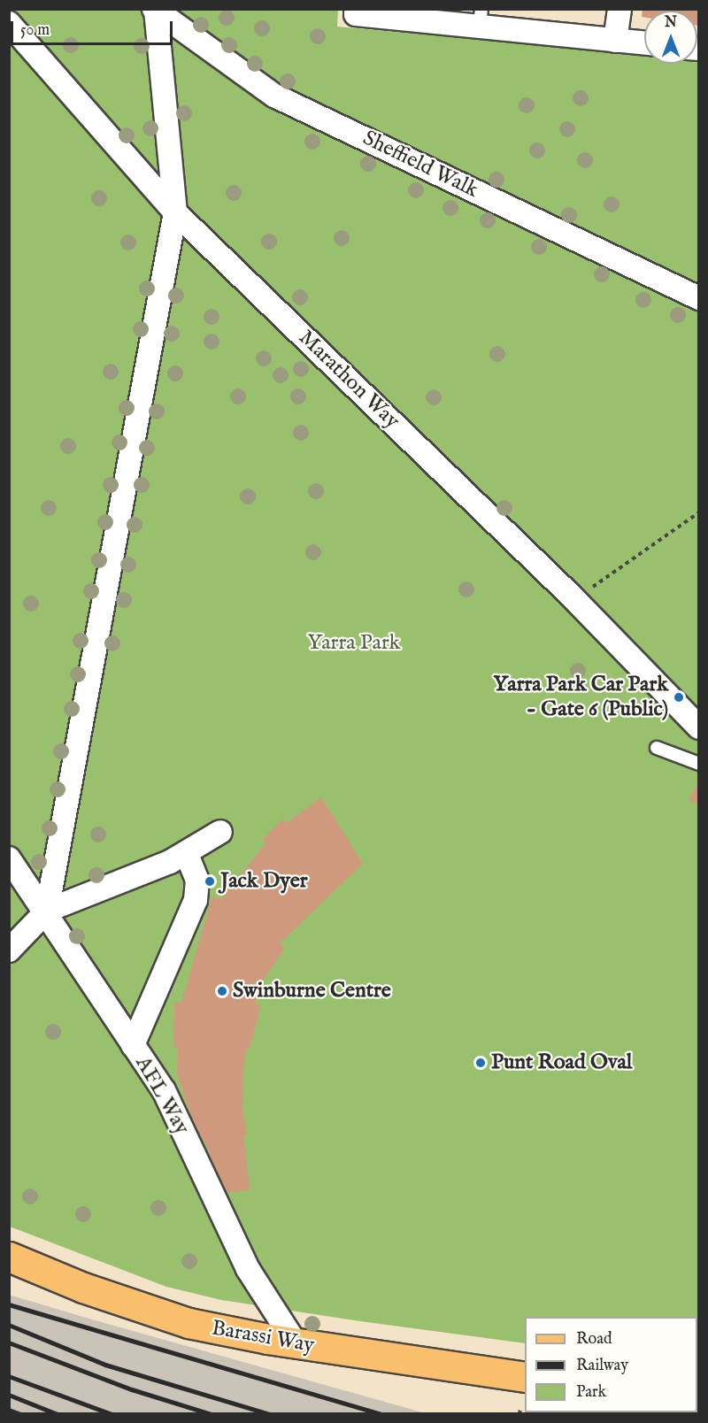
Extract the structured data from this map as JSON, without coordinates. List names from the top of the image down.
{
  "streets": {
    "main road": ["Barassi Way"],
    "street": ["Sheffield Walk", "Marathon Way", "AFL Way"]
  },
  "crossings": [
    ["AFL Way", "Barassi Way"]
  ],
  "parks": ["Yarra Park"],
  "places": [
    "Yarra Park Car Park - Gate 6 (Public)",
    "Jack Dyer",
    "Swinburne Centre",
    "Punt Road Oval"
  ],
  "legend": ["Road", "Railway", "Park"],
  "scale_bar": "50 m",
  "north": "top"
}
